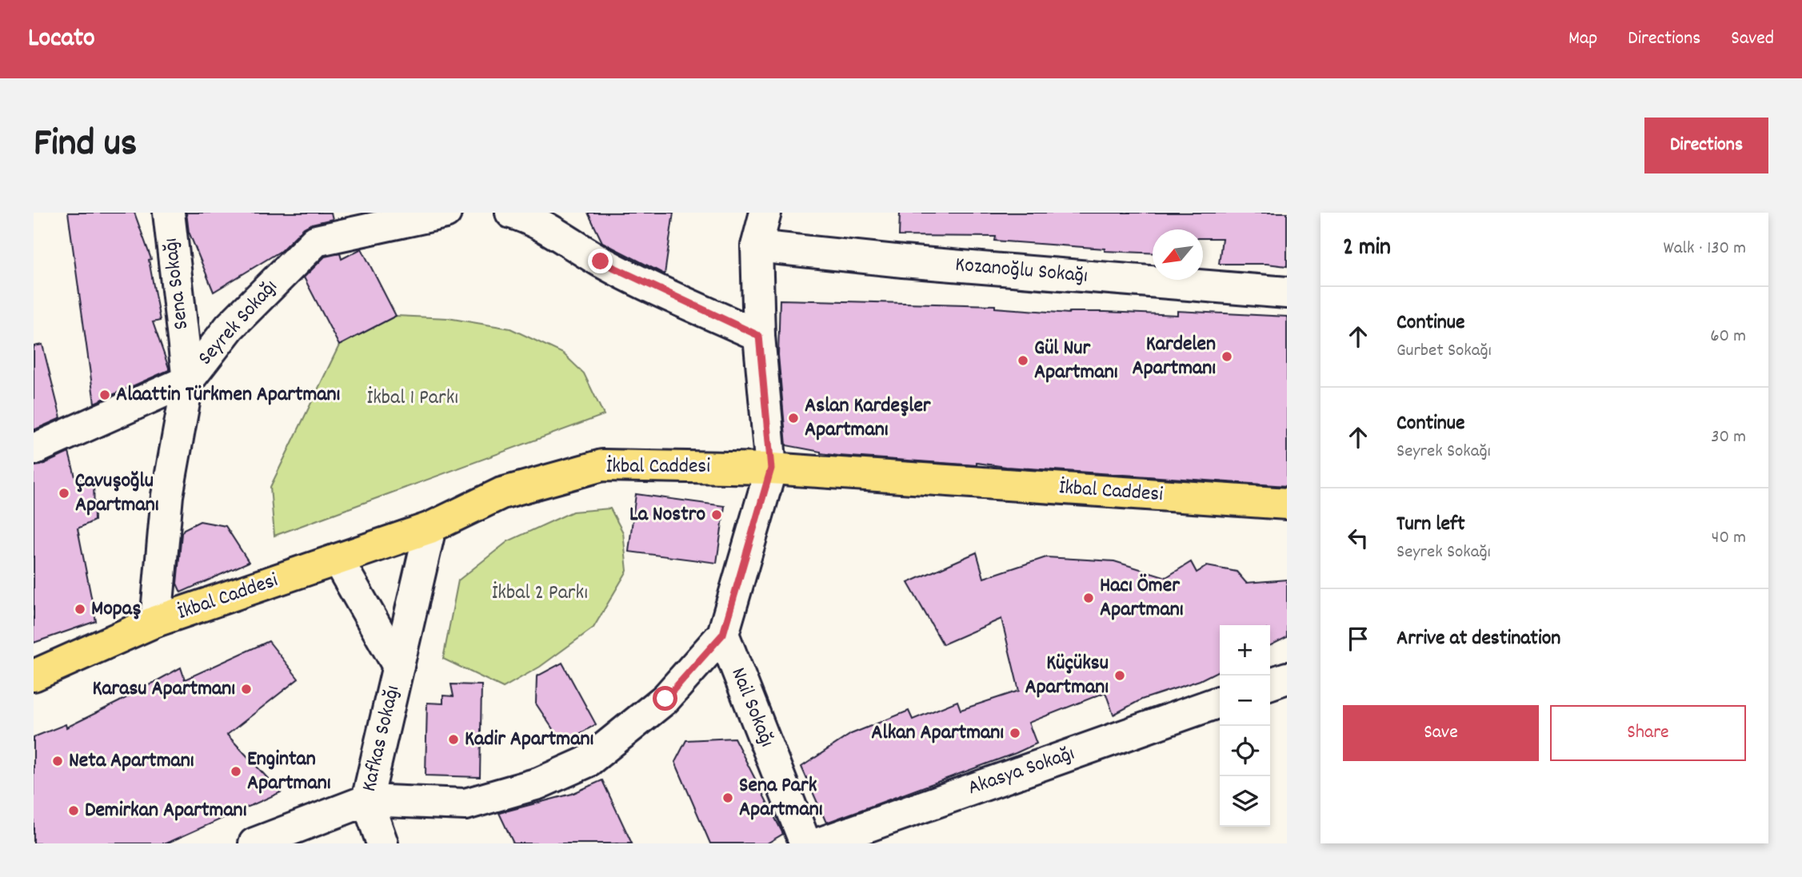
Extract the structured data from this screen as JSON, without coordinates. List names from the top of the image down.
{
  "streets": {
    "main road": ["İkbal Caddesi"],
    "street": [
      "Kozanoğlu Sokağı",
      "Sena Sokağı",
      "Seyrek Sokağı",
      "Nail Sokağı",
      "Kafkas Sokağı",
      "Akasya Sokağı"
    ]
  },
  "crossings": [
    ["Sena Sokağı", "Seyrek Sokağı"],
    ["Sena Sokağı", "İkbal Caddesi"],
    ["İkbal Caddesi", "Kafkas Sokağı"]
  ],
  "parks": ["İkbal 1 Parkı", "İkbal 2 Parkı"],
  "places": [
    "Kardelen Apartmanı",
    "Gül Nur Apartmanı",
    "Alaattin Türkmen Apartmanı",
    "Aslan Kardeşler Apartmanı",
    "Çavuşoğlu Apartmanı",
    "La Nostro",
    "Hacı Ömer Apartmanı",
    "Mopaş",
    "Küçüksu Apartmanı",
    "Karasu Apartmanı",
    "Alkan Apartmanı",
    "Kadir Apartmanı",
    "Neta Apartmanı",
    "Engintan Apartmanı",
    "Sena Park Apartmanı",
    "Demirkan Apartmanı"
  ],
  "north": "bottom left",
  "page": {
    "header": "Locato",
    "nav": ["Map", "Directions", "Saved"],
    "title": "Find us",
    "buttons": [
      "Directions",
      ["Save", "Share"]
    ],
    "heading": ["2 min", "Walk · 130 m"],
    "list": [
      ["Continue", "Gurbet Sokağı", "60 m"],
      ["Continue", "Seyrek Sokağı", "30 m"],
      ["Turn left", "Seyrek Sokağı", "40 m"],
      "Arrive at destination"
    ],
    "map_buttons": ["+", "−"]
  }
}
